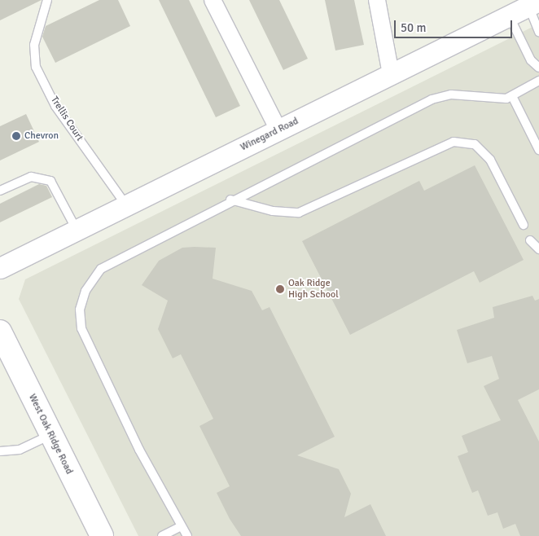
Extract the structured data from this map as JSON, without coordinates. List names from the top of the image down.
{
  "streets": {
    "main road": ["West Oak Ridge Road"],
    "street": ["Winegard Road"],
    "lane": ["Trellis Court"]
  },
  "crossings": [
    ["Trellis Court", "Winegard Road"]
  ],
  "places": ["Chevron", "Oak Ridge High School"],
  "scale_bar": "50 m"
}
